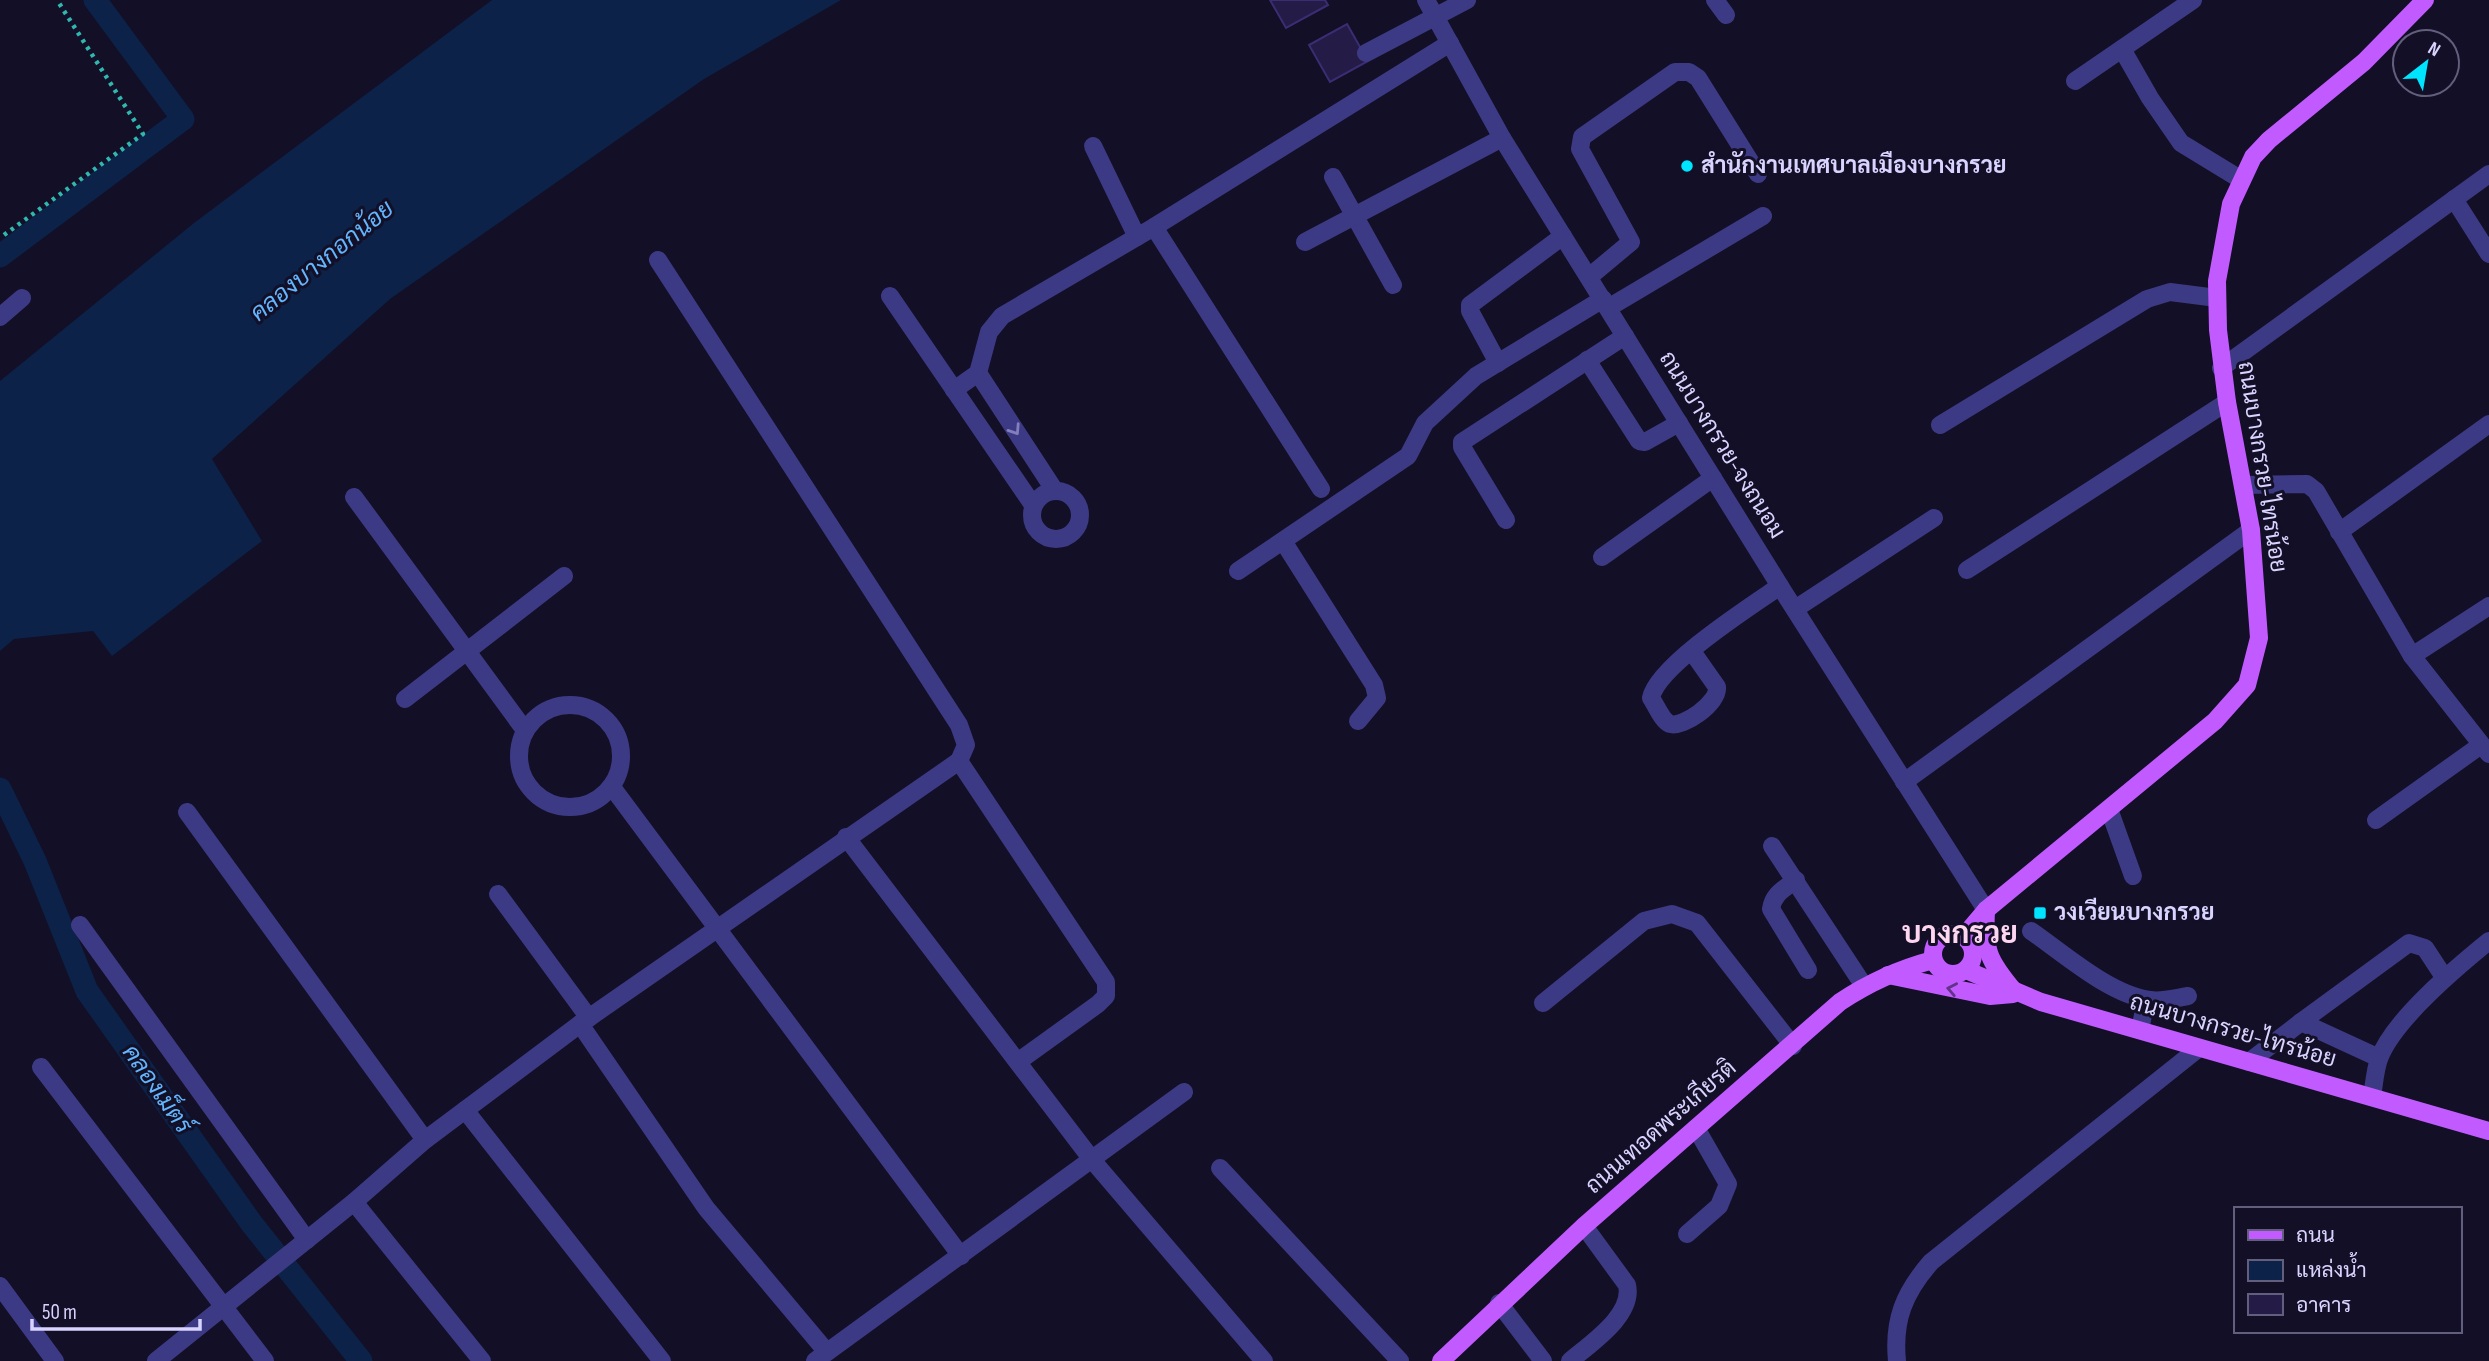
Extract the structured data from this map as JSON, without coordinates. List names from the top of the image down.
{
  "streets": {
    "main road": ["ถนนบางกรวย-ไทรน้อย", "ถนนเทอดพระเกียรติ"],
    "street": ["ถนนบางกรวย-จงถนอม"]
  },
  "crossings": [
    ["ถนนบางกรวย-จงถนอม", "ถนนบางกรวย-ไทรน้อย"],
    ["ถนนบางกรวย-ไทรน้อย", "ถนนเทอดพระเกียรติ"]
  ],
  "districts": ["บางกรวย"],
  "water": ["คลองบางกอกน้อย", "คลองเม็ตร์"],
  "places": {
    "other": ["สำนักงานเทศบาลเมืองบางกรวย"],
    "transit": ["วงเวียนบางกรวย"]
  },
  "legend": ["ถนน", "แหล่งน้ำ", "อาคาร"],
  "scale_bar": "50 m",
  "north": "top right"
}
